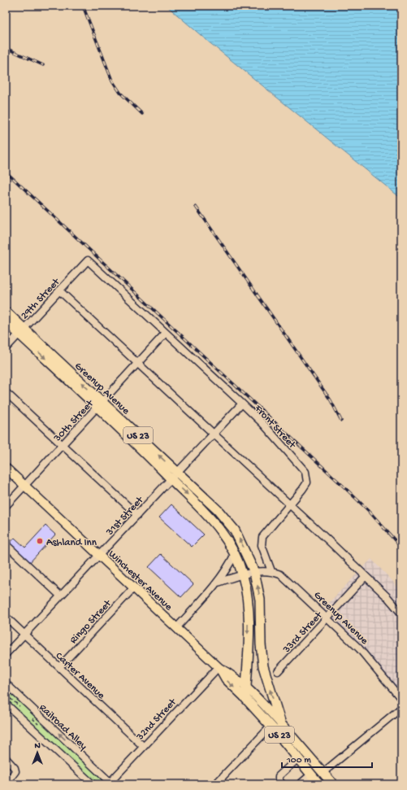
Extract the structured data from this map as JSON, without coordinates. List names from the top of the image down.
{
  "streets": {
    "highway": ["Greenup Avenue", "US 23", "Winchester Avenue"],
    "street": [
      "29th Street",
      "30th Street",
      "Front Street",
      "31st Street",
      "Ringo Street",
      "33rd Street",
      "Carter Avenue",
      "32nd Street",
      "Railroad Alley"
    ]
  },
  "crossings": [
    ["29th Street", "Greenup Avenue"],
    ["29th Street", "Front Street"],
    ["Greenup Avenue", "30th Street"],
    ["Greenup Avenue", "US 23"],
    ["Greenup Avenue", "31st Street"],
    ["Greenup Avenue", "33rd Street"],
    ["30th Street", "Front Street"],
    ["30th Street", "Winchester Avenue"],
    ["Front Street", "31st Street"],
    ["US 23", "Winchester Avenue"],
    ["31st Street", "Winchester Avenue"],
    ["31st Street", "Carter Avenue"],
    ["Winchester Avenue", "Ringo Street"],
    ["Winchester Avenue", "32nd Street"],
    ["Ringo Street", "Carter Avenue"],
    ["Carter Avenue", "32nd Street"],
    ["32nd Street", "Railroad Alley"]
  ],
  "places": ["Ashland Inn"],
  "scale_bar": "100 m",
  "north": "top"
}
